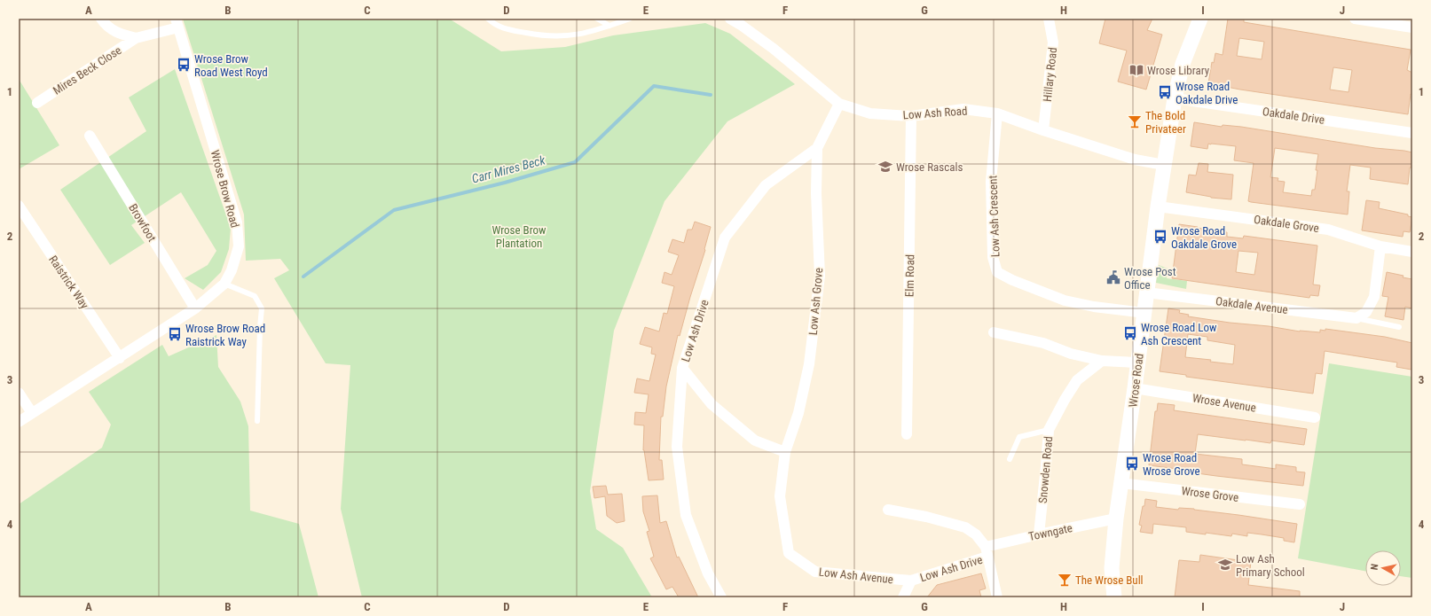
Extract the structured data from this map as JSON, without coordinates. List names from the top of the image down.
{
  "streets": {
    "street": [
      "Mires Beck Close",
      "Hillary Road",
      "Low Ash Road",
      "Oakdale Drive",
      "Wrose Brow Road",
      "Low Ash Crescent",
      "Browfoot",
      "Oakdale Grove",
      "Elm Road",
      "Raistrick Way",
      "Low Ash Grove",
      "Oakdale Avenue",
      "Low Ash Drive",
      "Wrose Road",
      "Wrose Avenue",
      "Snowden Road",
      "Wrose Grove",
      "Towngate",
      "Low Ash Avenue"
    ]
  },
  "crossings": [
    ["Mires Beck Close", "Wrose Brow Road"],
    ["Hillary Road", "Low Ash Road"],
    ["Low Ash Road", "Low Ash Crescent"],
    ["Low Ash Road", "Elm Road"],
    ["Low Ash Road", "Low Ash Drive"],
    ["Low Ash Road", "Wrose Road"],
    ["Oakdale Drive", "Wrose Road"],
    ["Wrose Brow Road", "Browfoot"],
    ["Wrose Brow Road", "Raistrick Way"],
    ["Low Ash Crescent", "Wrose Road"],
    ["Oakdale Grove", "Wrose Road"],
    ["Low Ash Grove", "Low Ash Drive"],
    ["Low Ash Grove", "Low Ash Avenue"],
    ["Oakdale Avenue", "Wrose Road"],
    ["Low Ash Drive", "Towngate"],
    ["Low Ash Drive", "Low Ash Avenue"],
    ["Wrose Road", "Wrose Avenue"],
    ["Wrose Road", "Wrose Grove"],
    ["Wrose Road", "Towngate"],
    ["Snowden Road", "Towngate"]
  ],
  "water": ["Carr Mires Beck"],
  "parks": ["Wrose Brow Plantation"],
  "places": {
    "bus stop": [
      "Wrose Brow Road West Royd",
      "Wrose Road Oakdale Drive",
      "Wrose Road Oakdale Grove",
      "Wrose Road Low Ash Crescent",
      "Wrose Brow Road Raistrick Way",
      "Wrose Road Wrose Grove"
    ],
    "library": ["Wrose Library"],
    "bar": ["The Bold Privateer", "The Wrose Bull"],
    "school or university": ["Wrose Rascals", "Low Ash Primary School"],
    "public building": ["Wrose Post Office"]
  },
  "north": "left",
  "grid": {
    "columns": [
      "A",
      "B",
      "C",
      "D",
      "E",
      "F",
      "G",
      "H",
      "I",
      "J"
    ],
    "rows": [
      "1",
      "2",
      "3",
      "4"
    ]
  }
}
